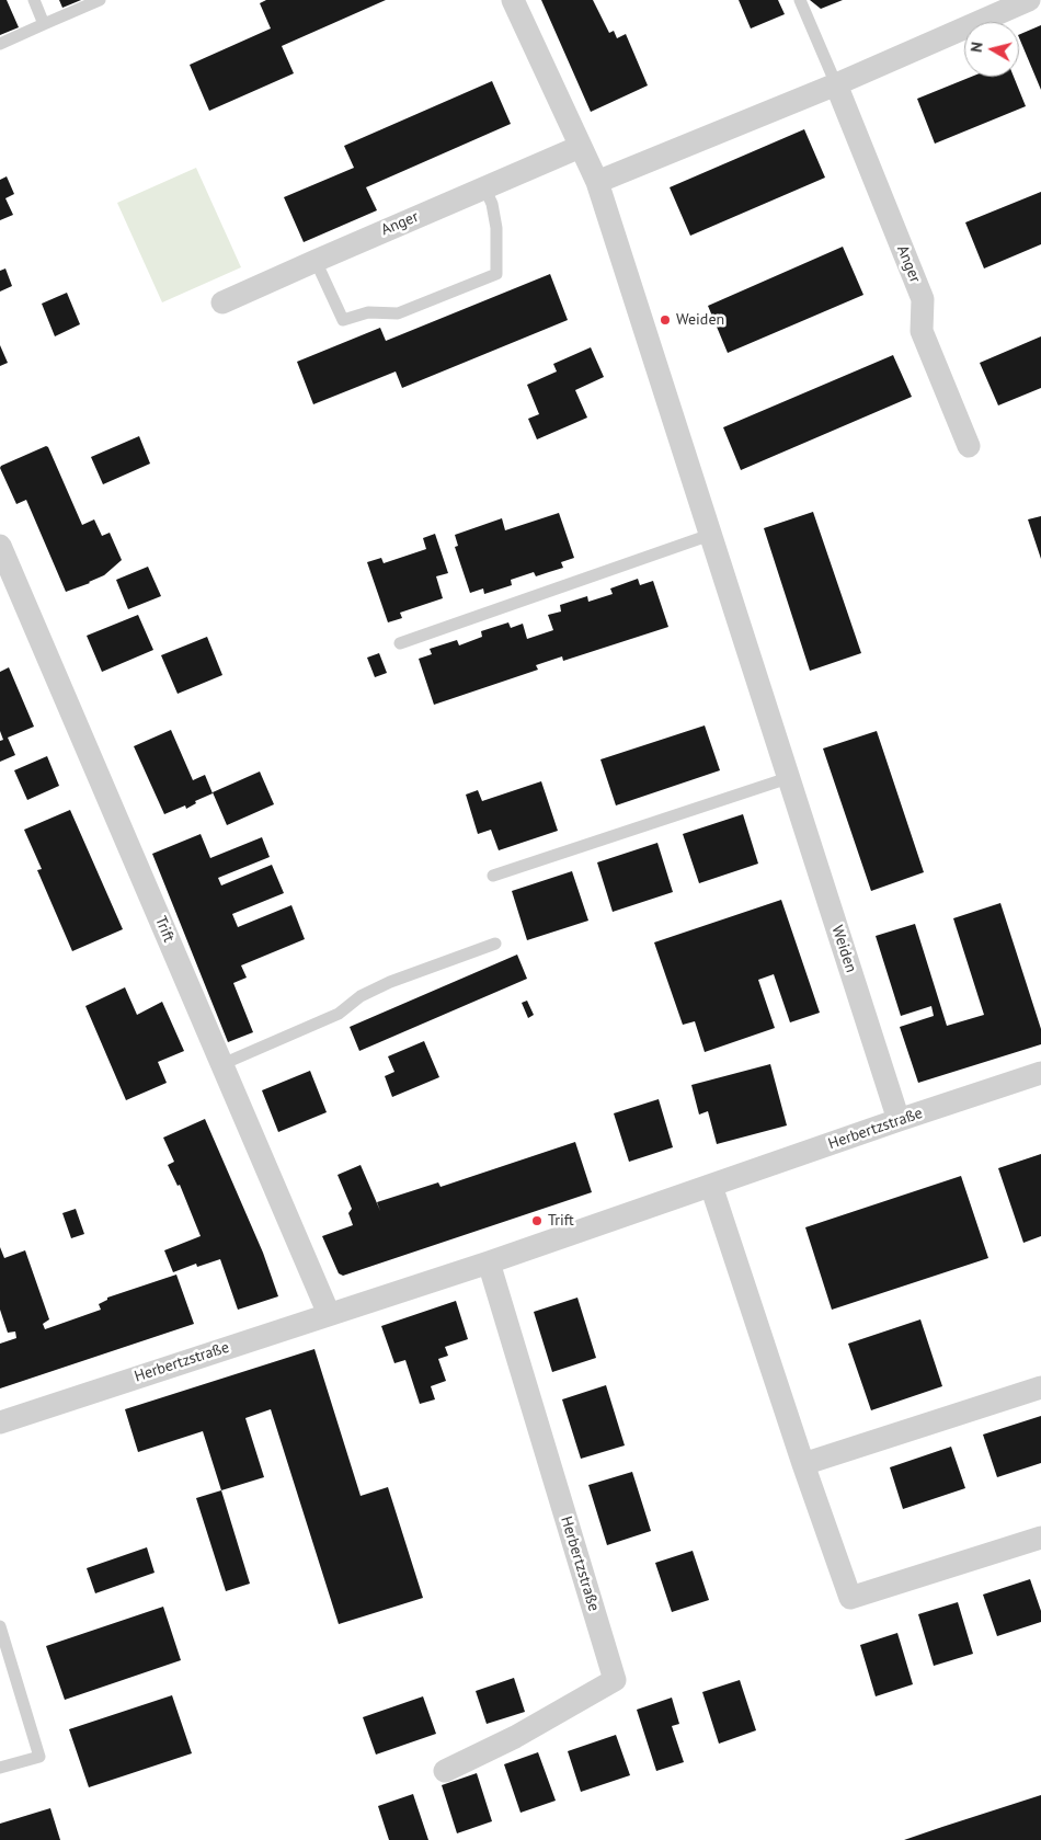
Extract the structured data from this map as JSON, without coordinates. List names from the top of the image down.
{
  "streets": {
    "street": [
      "Anger",
      "Trift",
      "Weiden",
      "Herbertzstraße"
    ]
  },
  "crossings": [
    ["Anger", "Weiden"],
    ["Trift", "Herbertzstraße"],
    ["Weiden", "Herbertzstraße"]
  ],
  "places": ["Weiden", "Trift"],
  "north": "left"
}
